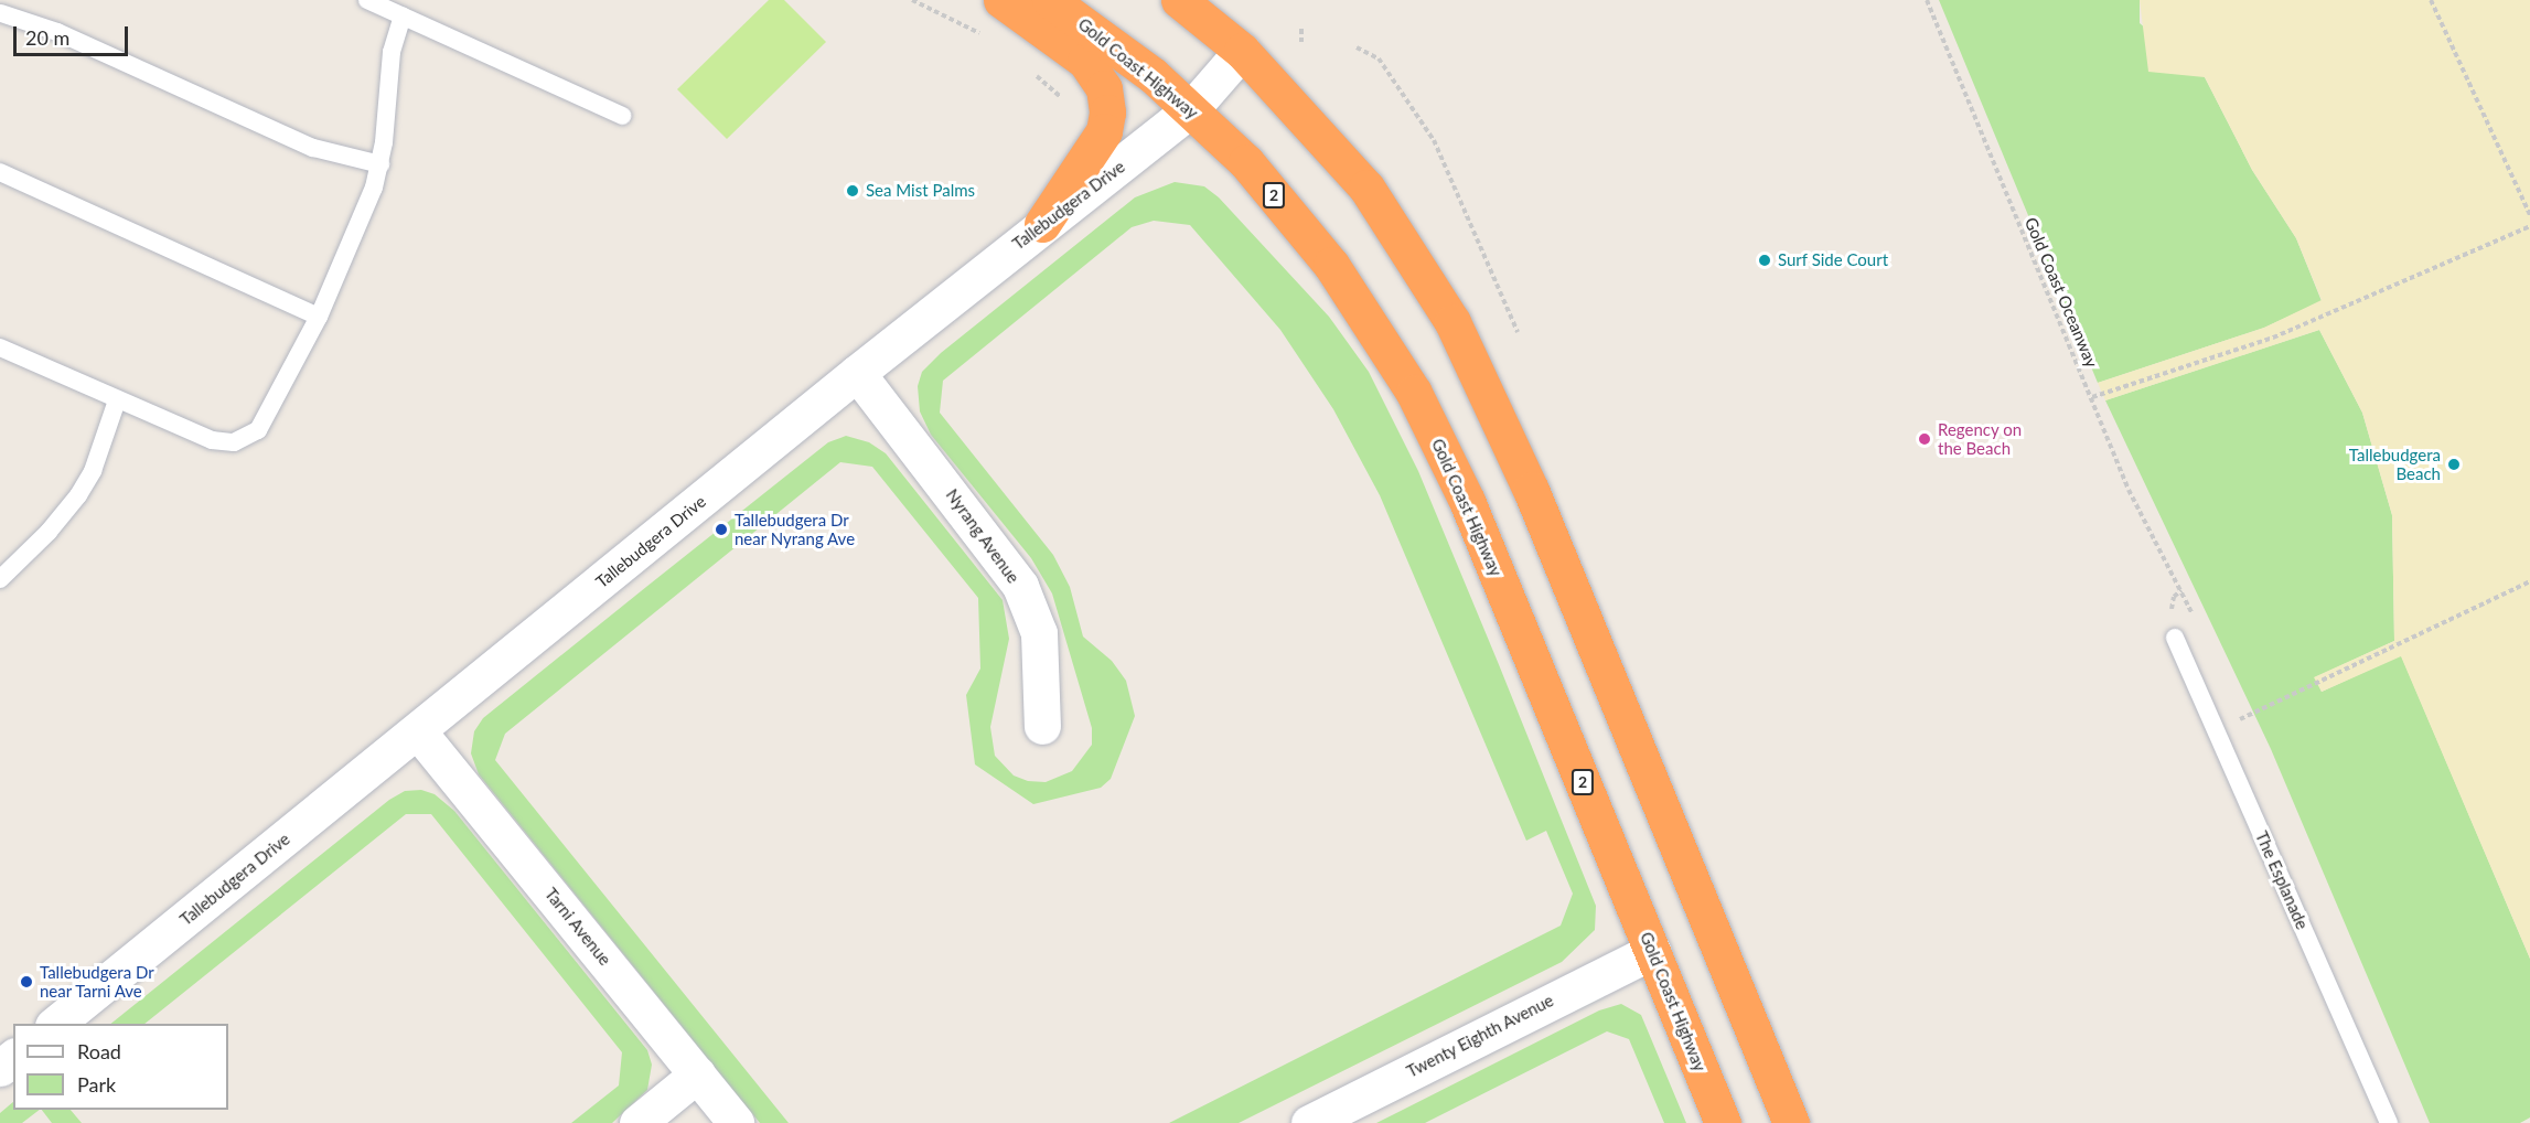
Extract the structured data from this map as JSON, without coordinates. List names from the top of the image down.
{
  "streets": {
    "highway": ["Gold Coast Highway", "2"],
    "street": [
      "Tallebudgera Drive",
      "Nyrang Avenue",
      "Tarni Avenue",
      "Twenty Eighth Avenue"
    ],
    "lane": ["The Esplanade"],
    "path": ["Gold Coast Oceanway"]
  },
  "crossings": [
    ["Gold Coast Highway", "Tallebudgera Drive"],
    ["Gold Coast Highway", "Twenty Eighth Avenue"],
    ["Tallebudgera Drive", "Nyrang Avenue"],
    ["Tallebudgera Drive", "Tarni Avenue"]
  ],
  "places": [
    "Sea Mist Palms",
    "Surf Side Court",
    "Regency on the Beach",
    "Tallebudgera Beach",
    "Tallebudgera Dr near Nyrang Ave",
    "Tallebudgera Dr near Tarni Ave"
  ],
  "legend": ["Road", "Park"],
  "scale_bar": "20 m"
}
